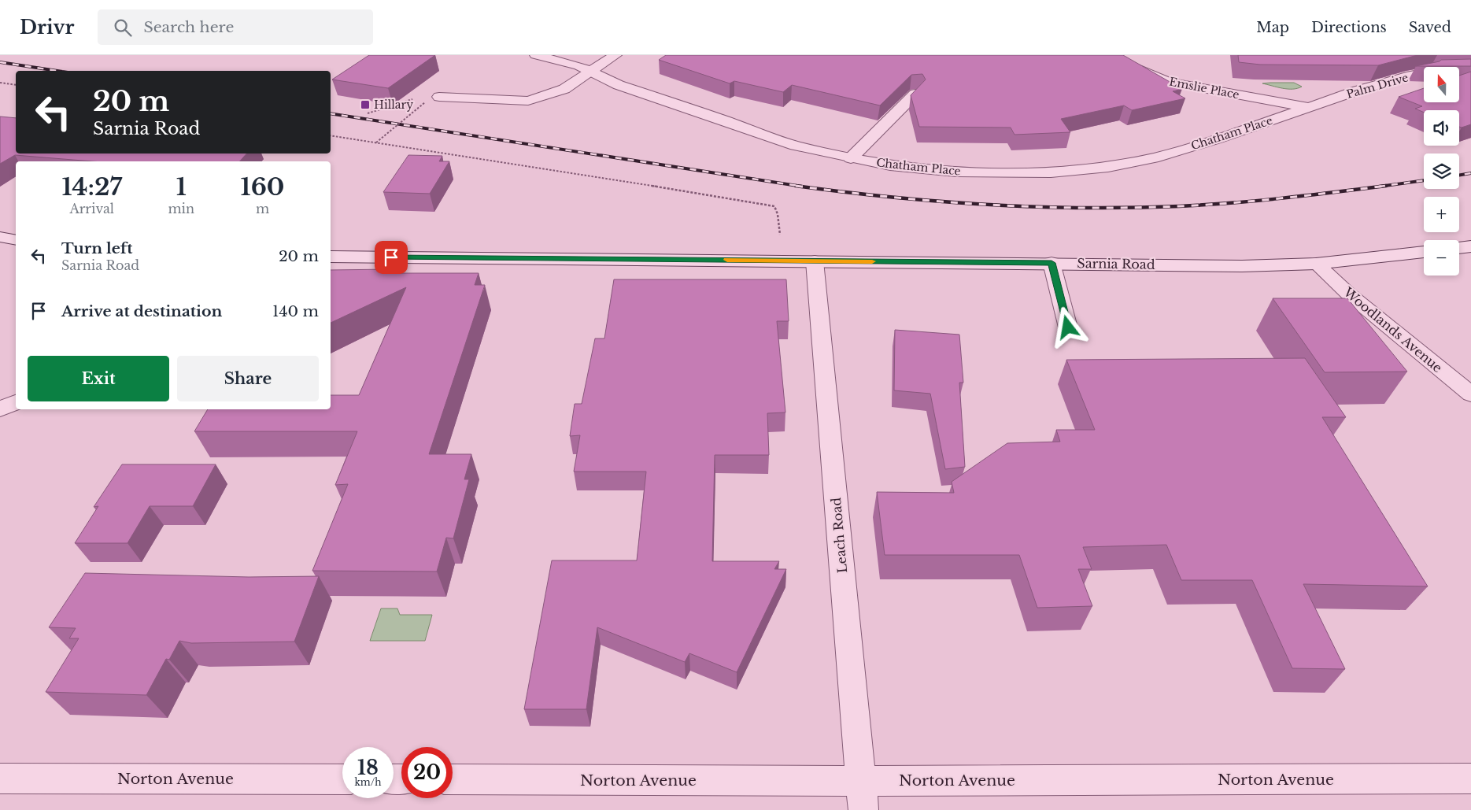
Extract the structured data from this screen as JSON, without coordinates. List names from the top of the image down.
{
  "streets": {
    "street": [
      "Palm Drive",
      "Emslie Place",
      "Chatham Place",
      "Sarnia Road",
      "Woodlands Avenue",
      "Leach Road",
      "Norton Avenue"
    ]
  },
  "crossings": [
    ["Palm Drive", "Emslie Place"],
    ["Palm Drive", "Chatham Place"],
    ["Emslie Place", "Chatham Place"],
    ["Sarnia Road", "Woodlands Avenue"],
    ["Sarnia Road", "Leach Road"],
    ["Leach Road", "Norton Avenue"]
  ],
  "places": {
    "transit": ["Hillary"]
  },
  "north": "top",
  "page": {
    "header": "Drivr",
    "search": "Search here",
    "nav": ["Map", "Directions", "Saved"],
    "map_buttons": ["+", "−"],
    "turn": ["20 m", "Sarnia Road"],
    "eta": [
      "14:27",
      "Arrival",
      "1",
      "min",
      "160",
      "m"
    ],
    "list": [
      {
        "name": "Turn left",
        "note": "Sarnia Road",
        "value": "20 m"
      },
      {
        "name": "Arrive at destination",
        "value": "140 m"
      }
    ],
    "buttons": ["Exit", "Share"],
    "speed": "18 km/h",
    "limit": "20"
  }
}
